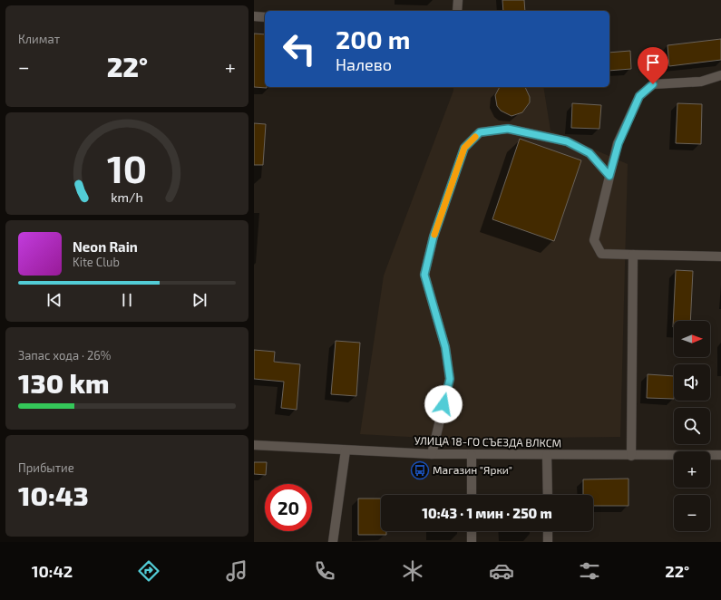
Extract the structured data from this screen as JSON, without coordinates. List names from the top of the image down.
{
  "streets": {
    "street": ["УЛИЦА 18-ГО СЪЕЗДА ВЛКСМ"]
  },
  "places": {
    "bus stop": ["Магазин \"Ярки\""]
  },
  "north": "right",
  "page": {
    "tile": [
      "Климат",
      ["Запас хода · 26%", "130 km"],
      ["Прибытие", "10:43"]
    ],
    "turn": ["200 m", "Налево"],
    "heat": ["−", "22°", "+"],
    "song": ["Neon Rain", "Kite Club"],
    "map_buttons": ["+", "−"],
    "limit": "20",
    "trip": "10:43 · 1 мин · 250 m",
    "tabs": ["10:42", "22°"],
    "gauge": ["10", "km/h"]
  }
}
